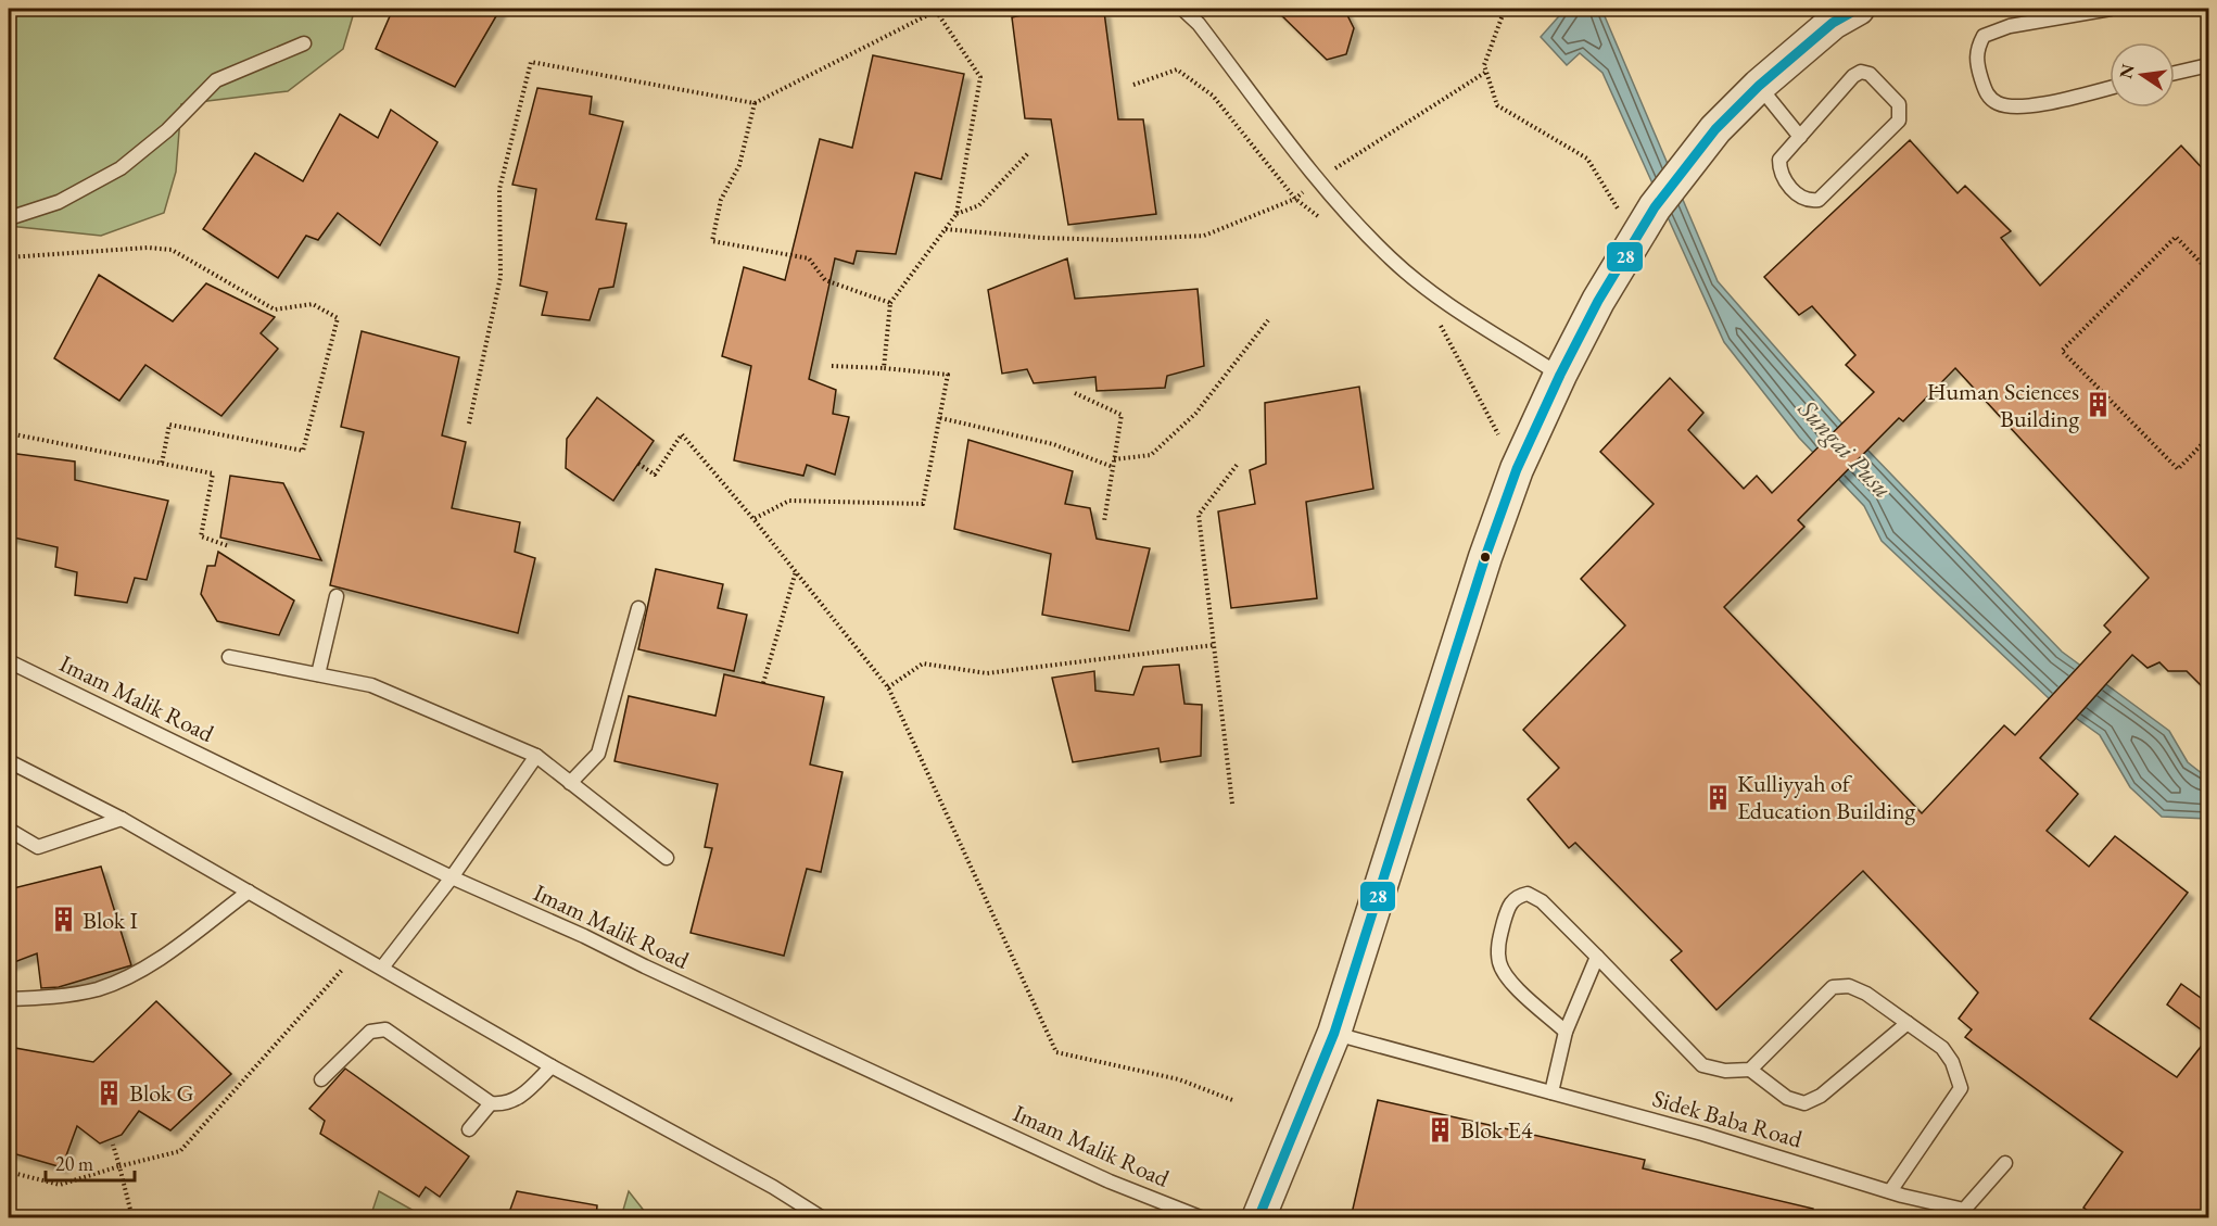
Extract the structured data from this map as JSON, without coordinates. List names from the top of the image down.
{
  "streets": {
    "lane": ["Imam Malik Road", "Sidek Baba Road"]
  },
  "water": ["Sungai Pusu"],
  "places": {
    "building": [
      "Human Sciences Building",
      "Kulliyyah of Education Building",
      "Blok I",
      "Blok G",
      "Blok E4"
    ]
  },
  "lines": ["transit line 28"],
  "scale_bar": "20 m",
  "north": "left"
}
